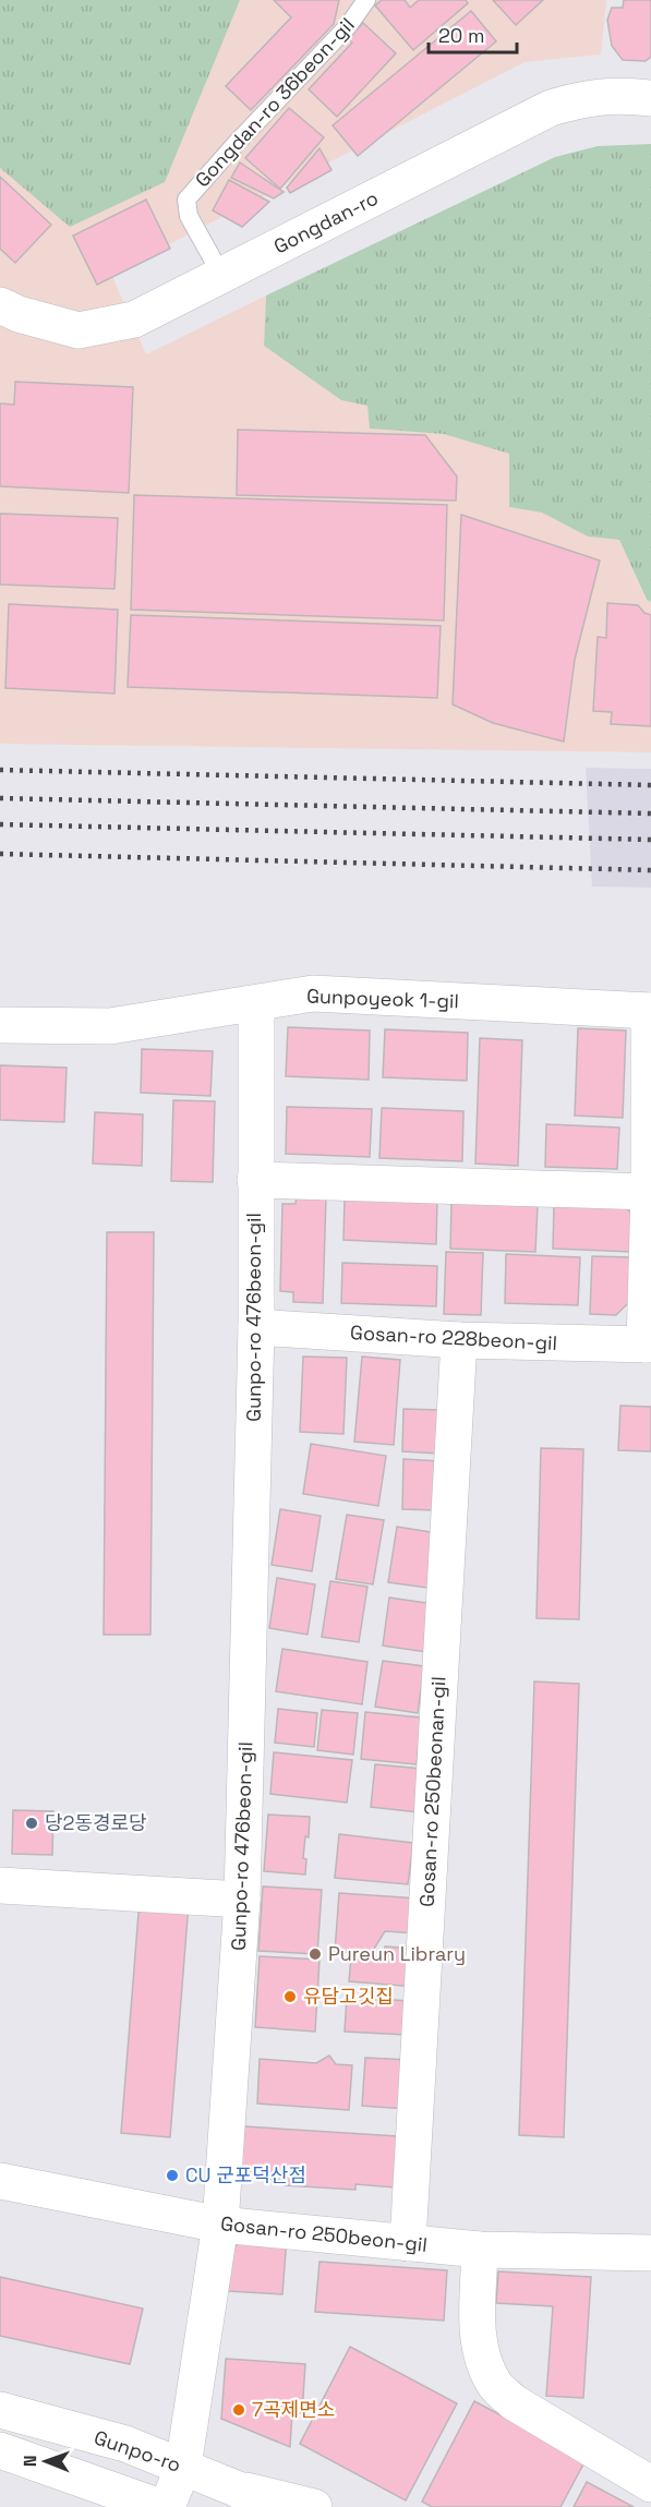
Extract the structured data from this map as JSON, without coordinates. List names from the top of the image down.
{
  "streets": {
    "street": [
      "Gongdan-ro",
      "Gunpoyeok 1-gil",
      "Gunpo-ro 476beon-gil",
      "Gosan-ro 228beon-gil",
      "Gosan-ro 250beonan-gil",
      "Gosan-ro 250beon-gil",
      "Gunpo-ro"
    ],
    "lane": ["Gongdan-ro 36beon-gil"]
  },
  "crossings": [
    ["Gongdan-ro 36beon-gil", "Gongdan-ro"],
    ["Gunpoyeok 1-gil", "Gunpo-ro 476beon-gil"],
    ["Gunpo-ro 476beon-gil", "Gosan-ro 228beon-gil"],
    ["Gunpo-ro 476beon-gil", "Gosan-ro 250beon-gil"],
    ["Gunpo-ro 476beon-gil", "Gunpo-ro"],
    ["Gosan-ro 228beon-gil", "Gosan-ro 250beonan-gil"],
    ["Gosan-ro 250beonan-gil", "Gosan-ro 250beon-gil"]
  ],
  "places": [
    "당2동경로당",
    "Pureun Library",
    "유담고깃집",
    "CU 군포덕산점",
    "7곡제면소"
  ],
  "scale_bar": "20 m",
  "north": "left"
}
